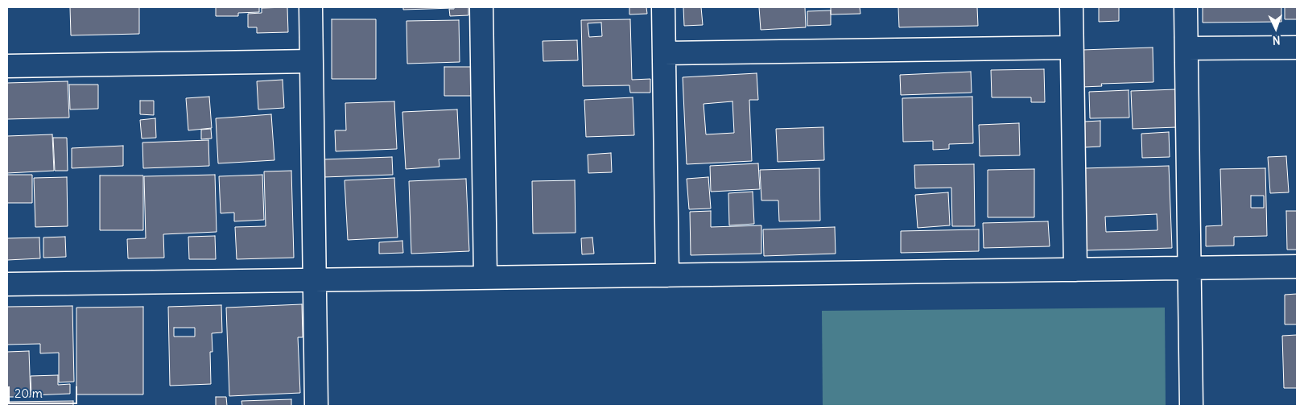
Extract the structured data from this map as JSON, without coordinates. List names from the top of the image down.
{
  "scale_bar": "20 m",
  "north": "bottom"
}
